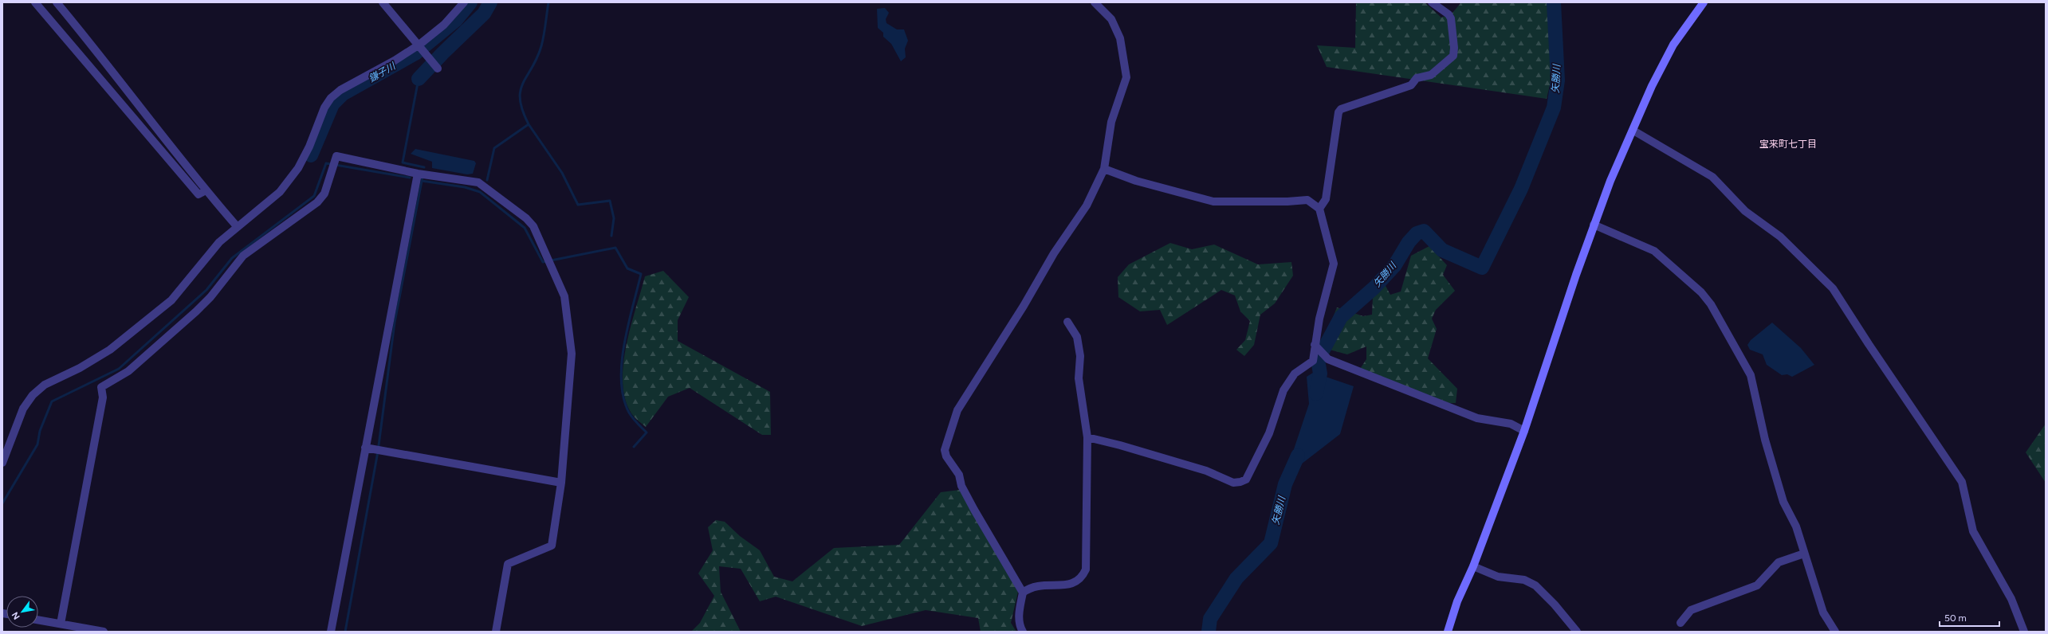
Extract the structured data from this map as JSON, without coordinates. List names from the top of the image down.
{
  "districts": ["宝来町七丁目"],
  "water": ["鎌子川", "矢勝川"],
  "scale_bar": "50 m",
  "north": "bottom left"
}
